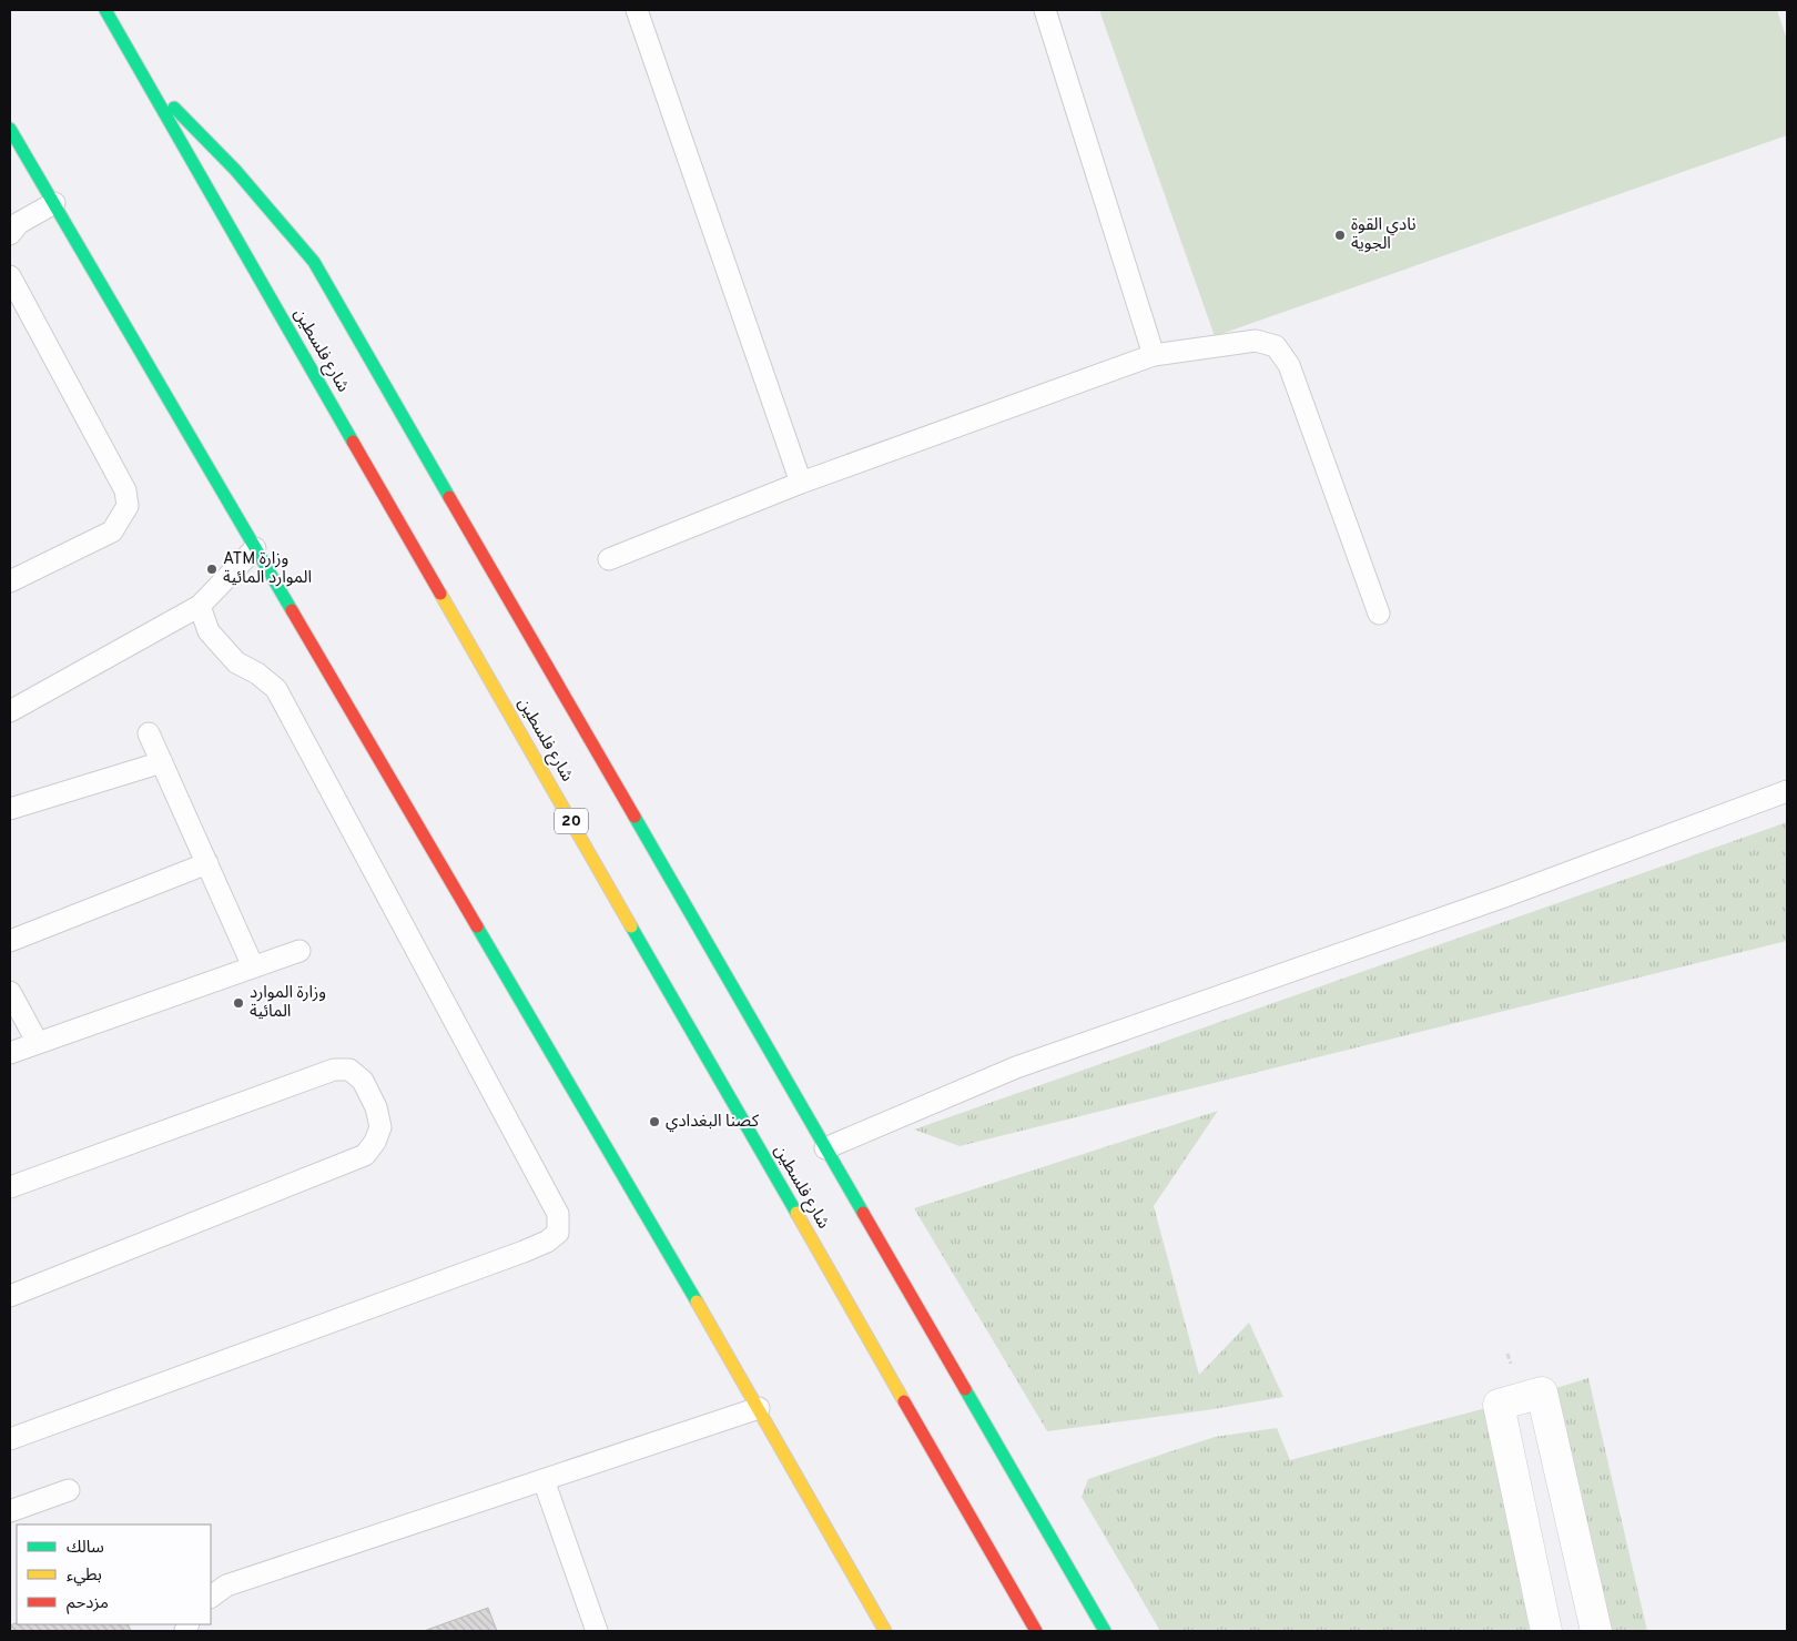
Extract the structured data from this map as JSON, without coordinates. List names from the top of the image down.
{
  "streets": {
    "main road": ["شارع فلسطين", "20"]
  },
  "places": [
    "نادي القوة الجوية",
    "ATM وزارة الموارد المائية",
    "وزارة الموارد المائية",
    "كصنا البغدادي"
  ],
  "legend": ["سالك", "بطيء", "مزدحم"]
}
